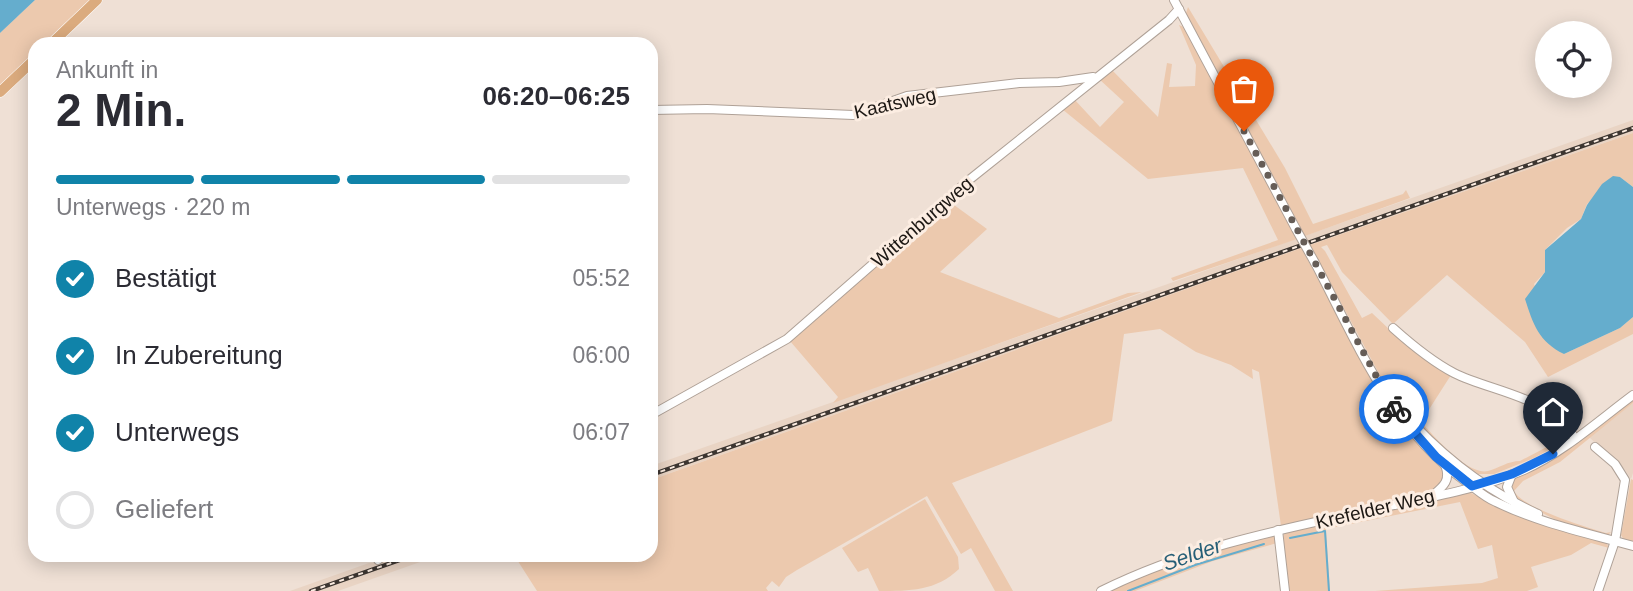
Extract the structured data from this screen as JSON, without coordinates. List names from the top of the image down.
{
  "streets": {
    "street": ["Kaatsweg", "Wittenburgweg", "Krefelder Weg"]
  },
  "crossings": [
    ["Kaatsweg", "Wittenburgweg"]
  ],
  "water": ["Selder"],
  "page": {
    "heading": ["2 Min.", "Ankunft in", "06:20–06:25"],
    "bar": "Unterwegs · 220 m",
    "list": [
      ["Bestätigt", "05:52"],
      ["In Zubereitung", "06:00"],
      ["Unterwegs", "06:07"],
      "Geliefert"
    ]
  }
}
